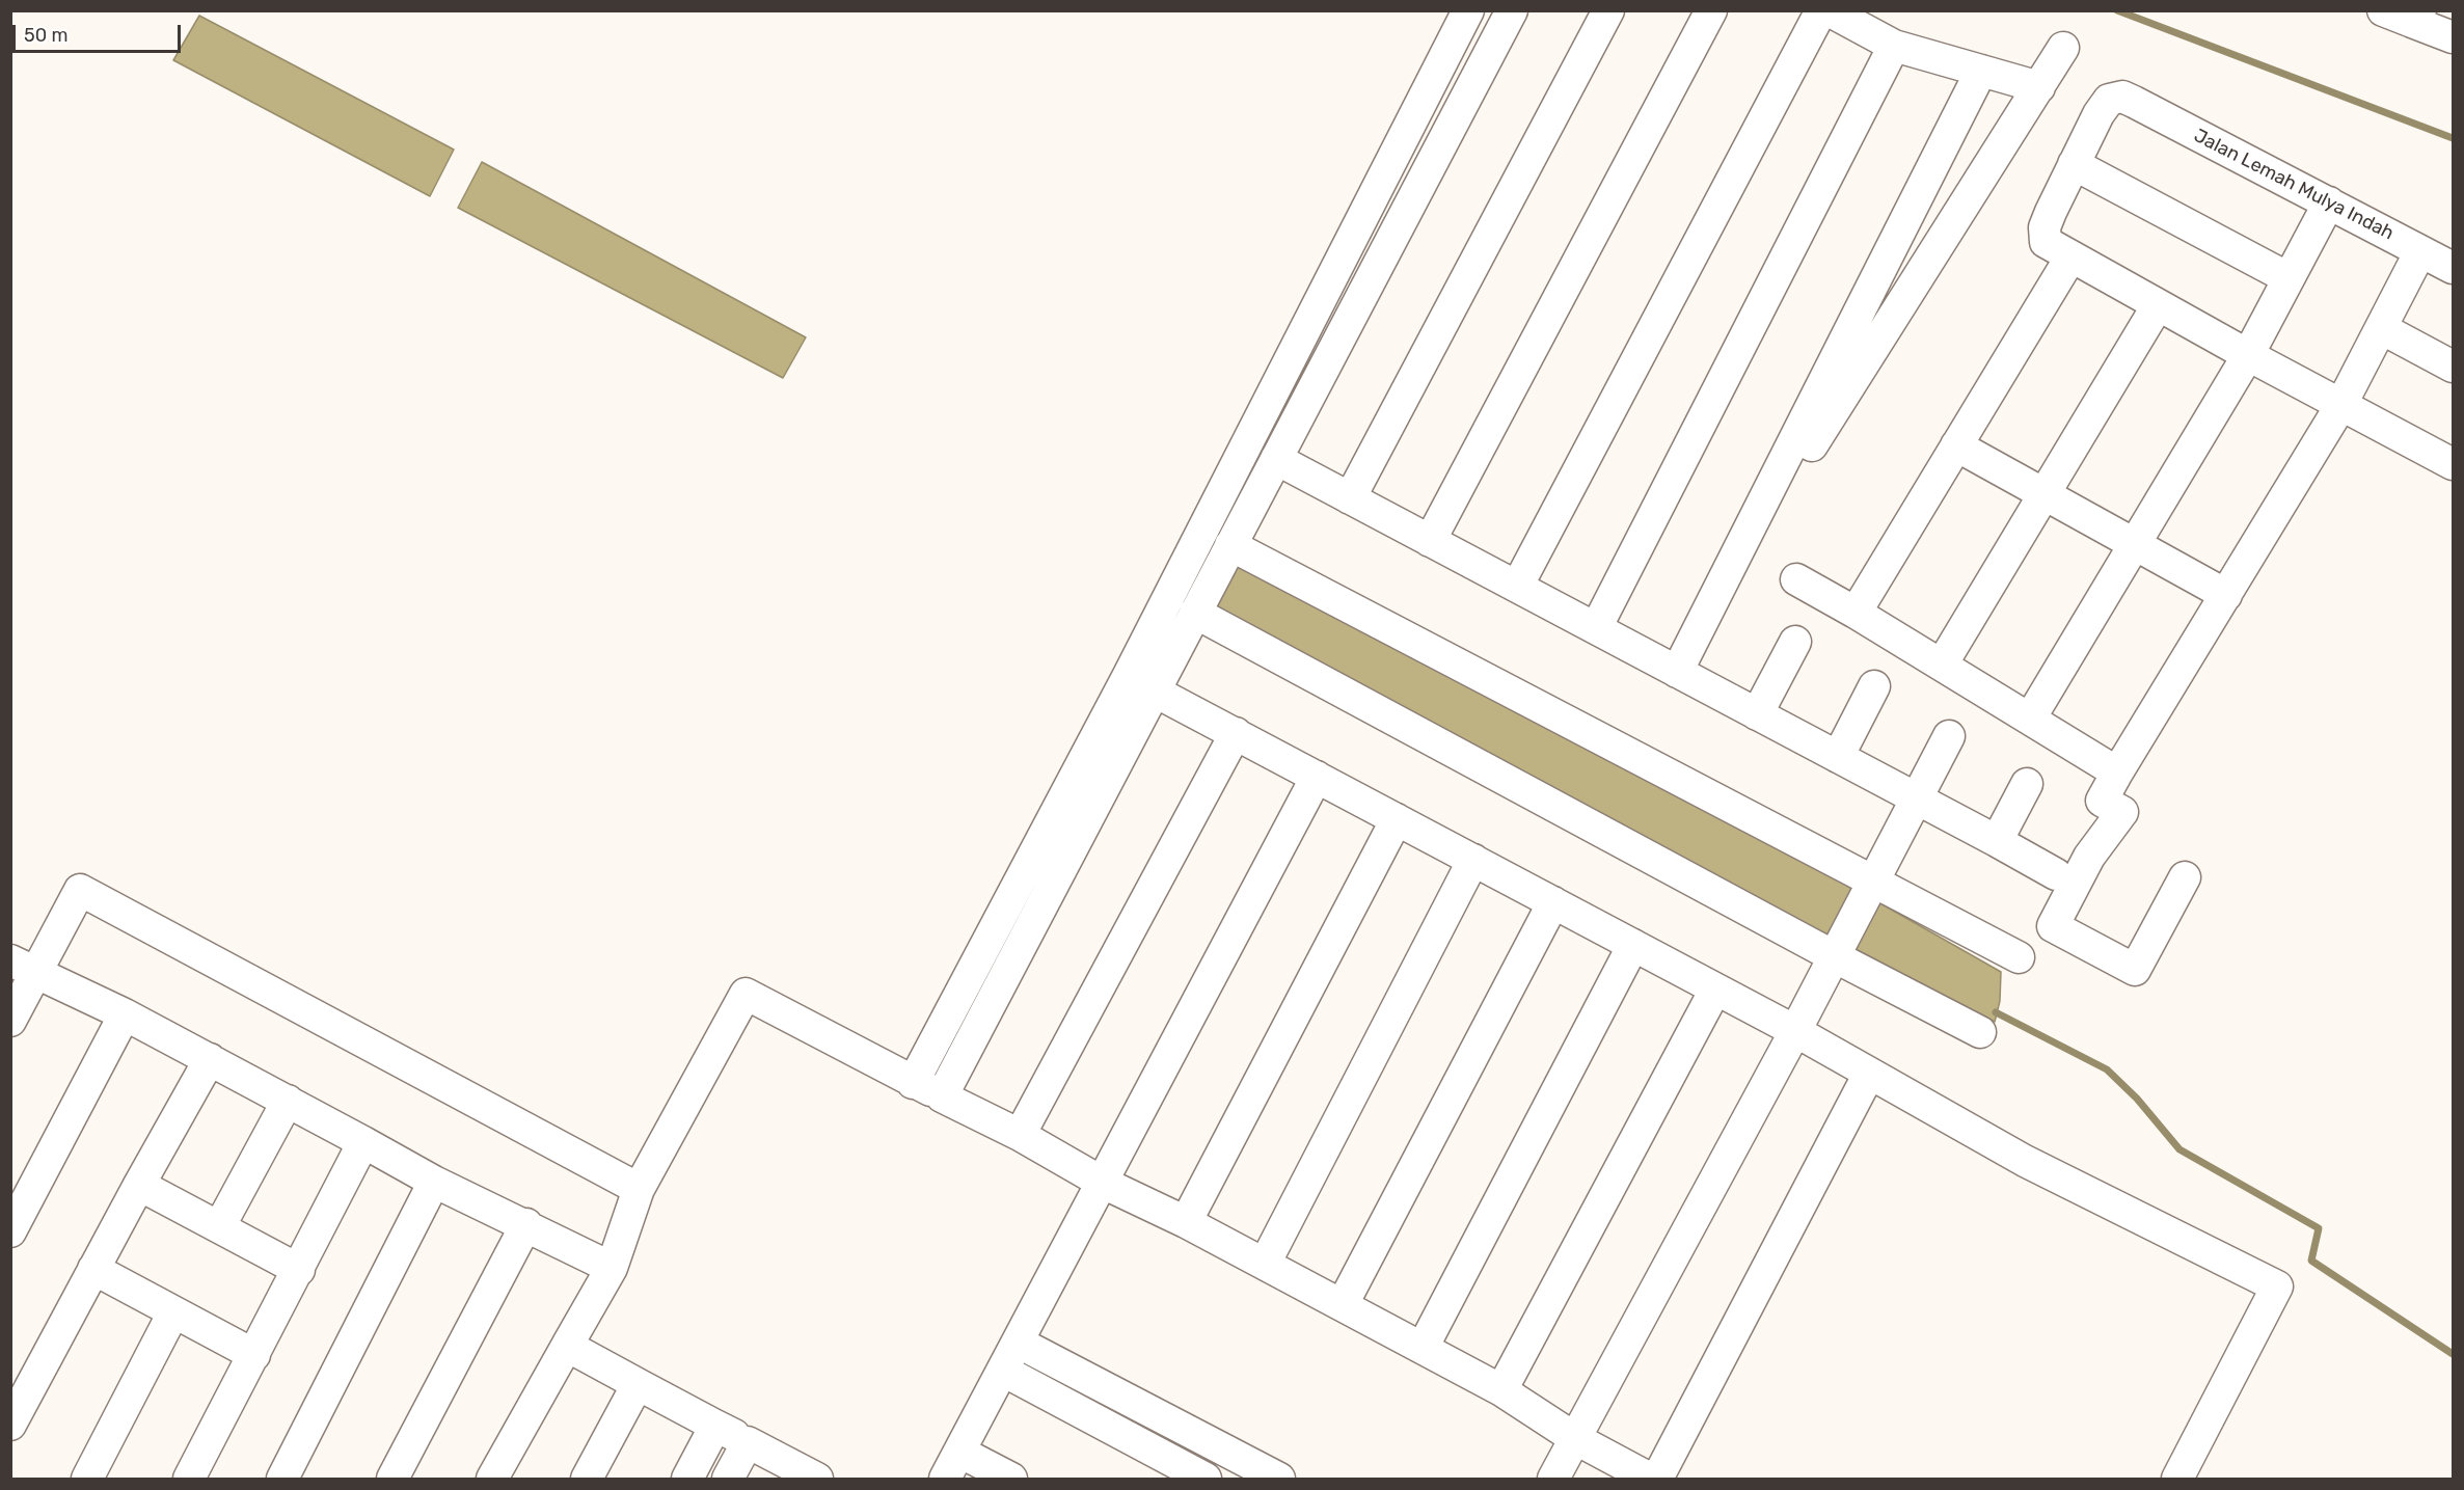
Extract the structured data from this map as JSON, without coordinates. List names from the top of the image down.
{
  "streets": {
    "street": ["Jalan Lemah Mulya Indah"]
  },
  "scale_bar": "50 m"
}
